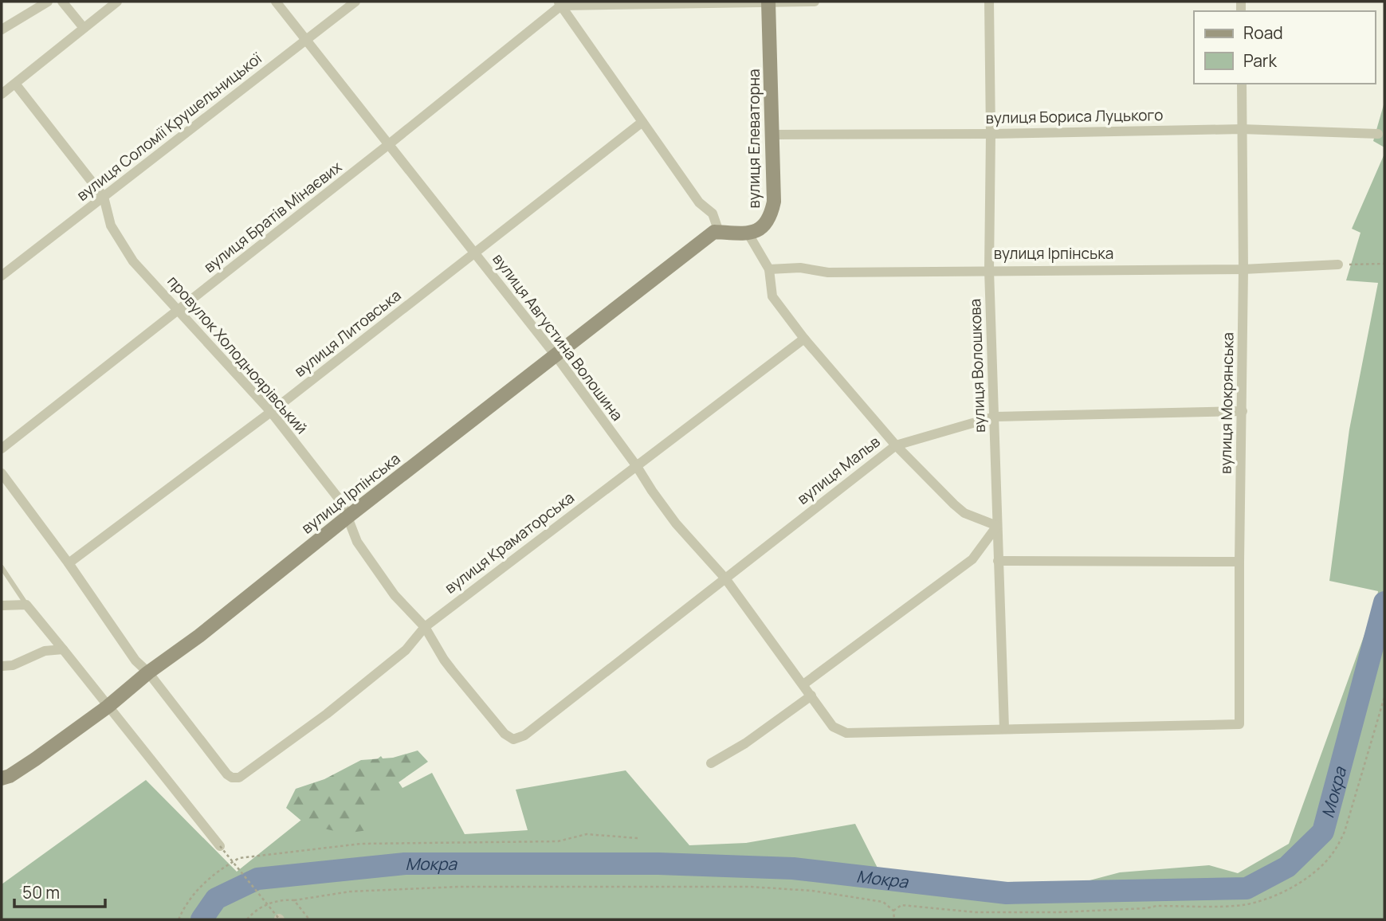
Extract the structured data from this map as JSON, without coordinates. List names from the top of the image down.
{
  "streets": {
    "street": [
      "вулиця Бориса Луцького",
      "вулиця Соломії Крушельницької",
      "вулиця Елеваторна",
      "вулиця Братів Мінаєвих",
      "вулиця Ірпінська",
      "вулиця Литовська",
      "вулиця Августина Волошина",
      "провулок Холодноярівський",
      "вулиця Волошкова",
      "вулиця Мокрянська",
      "вулиця Мальв",
      "вулиця Краматорська"
    ]
  },
  "crossings": [
    ["вулиця Бориса Луцького", "вулиця Елеваторна"],
    ["вулиця Бориса Луцького", "вулиця Волошкова"],
    ["вулиця Бориса Луцького", "вулиця Мокрянська"],
    ["вулиця Соломії Крушельницької", "вулиця Августина Волошина"],
    ["вулиця Соломії Крушельницької", "провулок Холодноярівський"],
    ["вулиця Братів Мінаєвих", "вулиця Августина Волошина"],
    ["вулиця Братів Мінаєвих", "провулок Холодноярівський"],
    ["вулиця Ірпінська", "вулиця Августина Волошина"],
    ["вулиця Ірпінська", "провулок Холодноярівський"],
    ["вулиця Ірпінська", "вулиця Волошкова"],
    ["вулиця Ірпінська", "вулиця Мокрянська"],
    ["вулиця Ірпінська", "вулиця Краматорська"],
    ["вулиця Литовська", "вулиця Августина Волошина"],
    ["вулиця Литовська", "провулок Холодноярівський"],
    ["вулиця Августина Волошина", "вулиця Волошкова"],
    ["вулиця Августина Волошина", "вулиця Мокрянська"],
    ["вулиця Августина Волошина", "вулиця Мальв"],
    ["вулиця Августина Волошина", "вулиця Краматорська"],
    ["провулок Холодноярівський", "вулиця Мальв"],
    ["провулок Холодноярівський", "вулиця Краматорська"],
    ["вулиця Волошкова", "вулиця Мальв"],
    ["вулиця Мокрянська", "вулиця Мальв"]
  ],
  "water": ["Мокра"],
  "legend": ["Road", "Park"],
  "scale_bar": "50 m"
}
